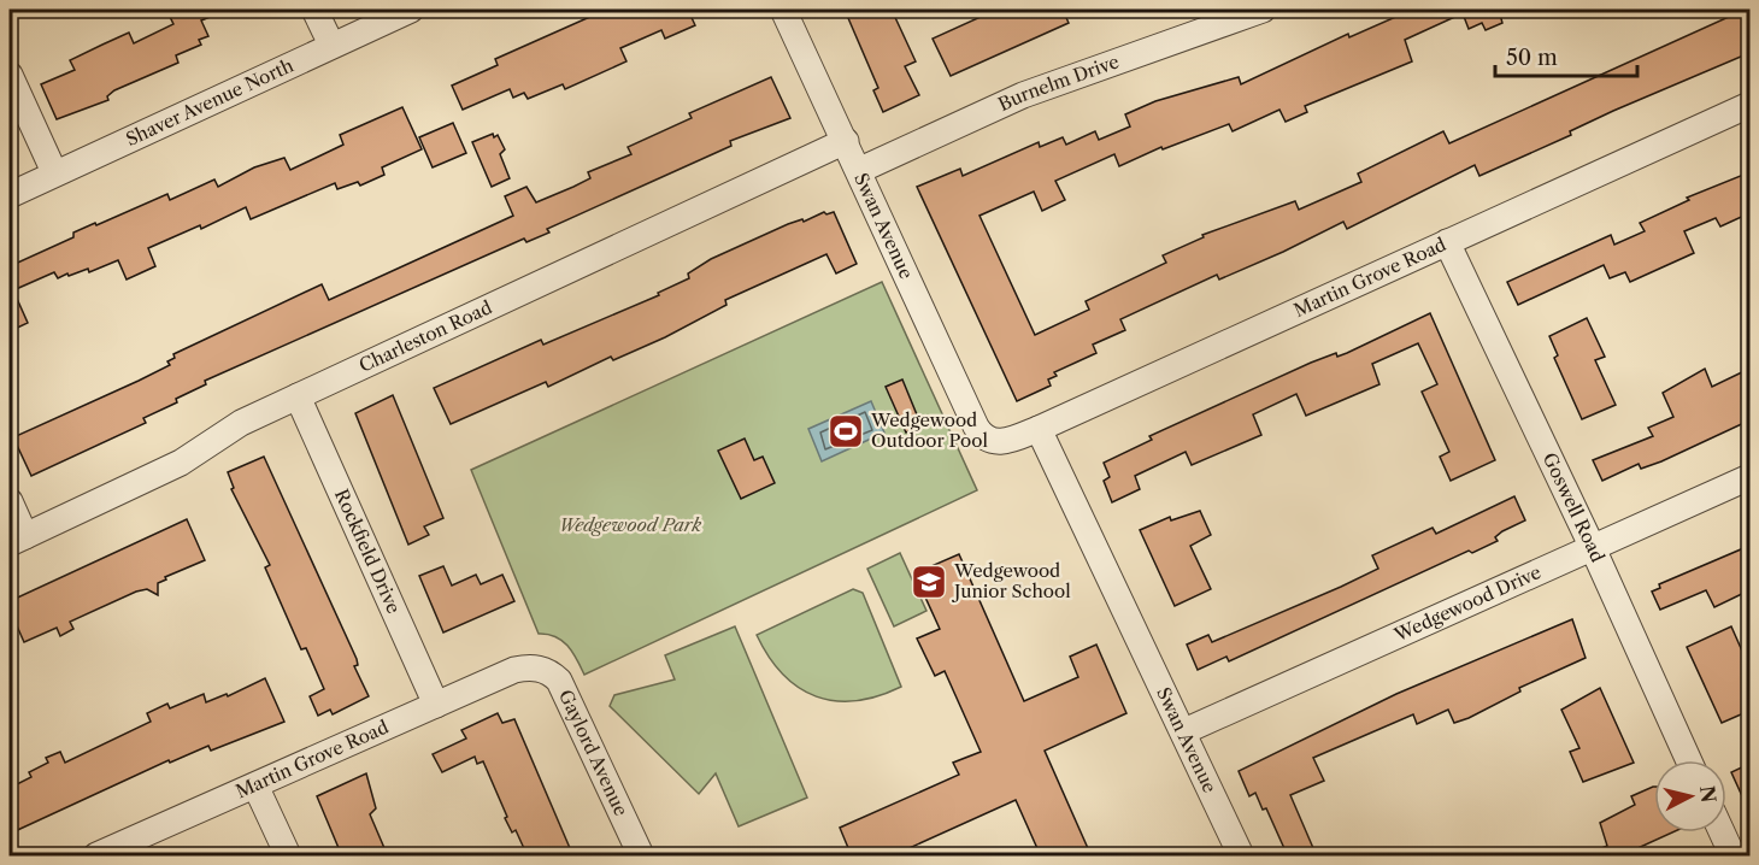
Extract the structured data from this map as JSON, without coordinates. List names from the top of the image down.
{
  "streets": {
    "street": [
      "Burnelm Drive",
      "Shaver Avenue North",
      "Swan Avenue",
      "Martin Grove Road",
      "Charleston Road",
      "Goswell Road",
      "Rockfield Drive",
      "Wedgewood Drive",
      "Gaylord Avenue"
    ]
  },
  "crossings": [
    ["Burnelm Drive", "Swan Avenue"],
    ["Swan Avenue", "Martin Grove Road"],
    ["Swan Avenue", "Charleston Road"],
    ["Swan Avenue", "Wedgewood Drive"],
    ["Martin Grove Road", "Goswell Road"],
    ["Martin Grove Road", "Rockfield Drive"],
    ["Martin Grove Road", "Gaylord Avenue"],
    ["Charleston Road", "Rockfield Drive"],
    ["Goswell Road", "Wedgewood Drive"]
  ],
  "parks": ["Wedgewood Park"],
  "places": {
    "sports": ["Wedgewood Outdoor Pool"],
    "school or university": ["Wedgewood Junior School"]
  },
  "scale_bar": "50 m",
  "north": "right"
}
